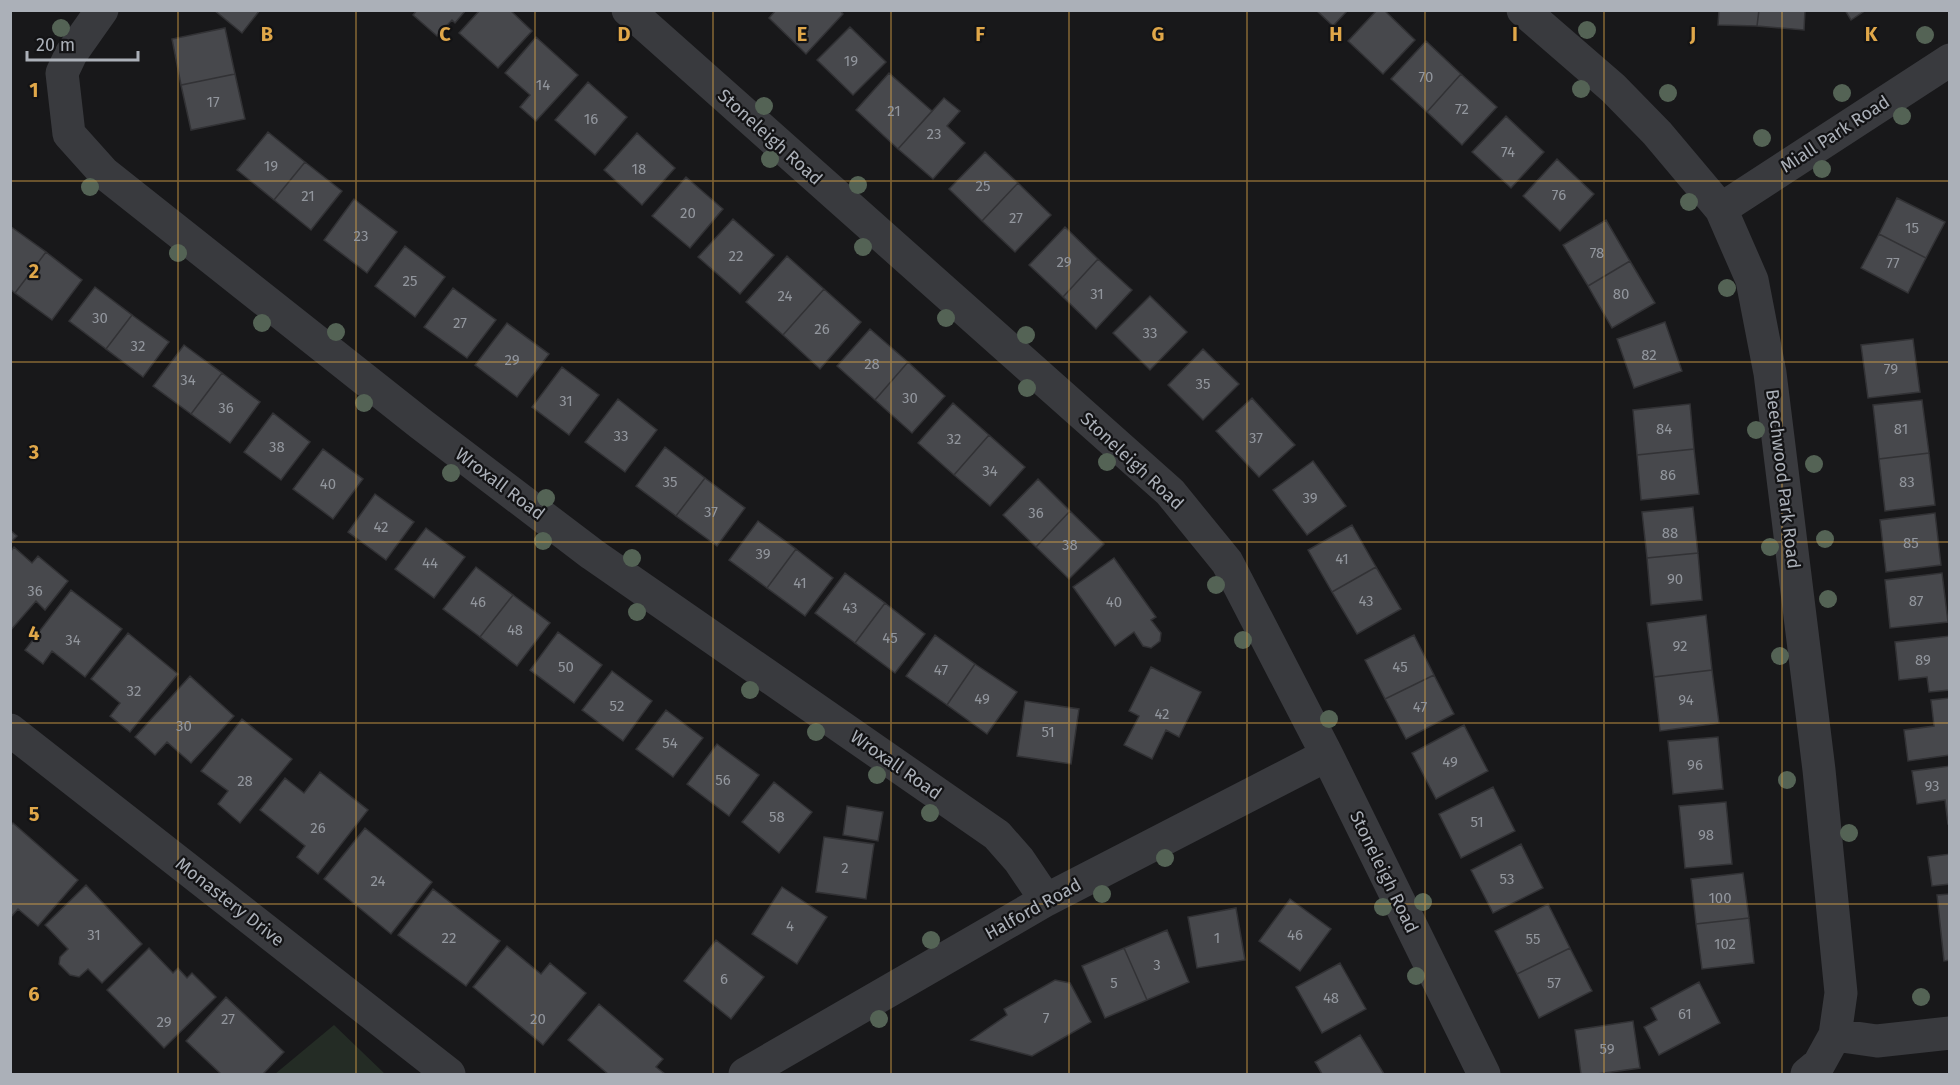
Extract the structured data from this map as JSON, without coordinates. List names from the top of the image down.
{
  "streets": {
    "street": [
      "Miall Park Road",
      "Stoneleigh Road",
      "Beechwood Park Road",
      "Wroxall Road",
      "Monastery Drive",
      "Halford Road"
    ]
  },
  "crossings": [
    ["Miall Park Road", "Beechwood Park Road"],
    ["Stoneleigh Road", "Halford Road"],
    ["Wroxall Road", "Halford Road"]
  ],
  "house_numbers": [
    "19",
    "70",
    "14",
    "17",
    "72",
    "21",
    "16",
    "23",
    "74",
    "19",
    "18",
    "25",
    "76",
    "21",
    "20",
    "27",
    "15",
    "23",
    "78",
    "22",
    "29",
    "77",
    "25",
    "31",
    "80",
    "24",
    "30",
    "27",
    "26",
    "33",
    "32",
    "82",
    "29",
    "28",
    "79",
    "34",
    "35",
    "30",
    "31",
    "36",
    "84",
    "81",
    "33",
    "37",
    "32",
    "38",
    "34",
    "86",
    "35",
    "83",
    "40",
    "39",
    "37",
    "36",
    "42",
    "88",
    "85",
    "38",
    "39",
    "41",
    "44",
    "90",
    "41",
    "36",
    "43",
    "87",
    "46",
    "40",
    "43",
    "48",
    "45",
    "34",
    "92",
    "89",
    "50",
    "45",
    "47",
    "32",
    "49",
    "94",
    "52",
    "47",
    "42",
    "30",
    "51",
    "54",
    "49",
    "96",
    "56",
    "28",
    "93",
    "58",
    "51",
    "26",
    "98",
    "2",
    "53",
    "24",
    "100",
    "4",
    "31",
    "46",
    "22",
    "1",
    "55",
    "102",
    "3",
    "6",
    "5",
    "57",
    "48",
    "61",
    "7",
    "27",
    "20",
    "29",
    "59"
  ],
  "scale_bar": "20 m",
  "grid": {
    "columns": [
      "B",
      "C",
      "D",
      "E",
      "F",
      "G",
      "H",
      "I",
      "J",
      "K"
    ],
    "rows": [
      "1",
      "2",
      "3",
      "4",
      "5",
      "6"
    ]
  }
}
